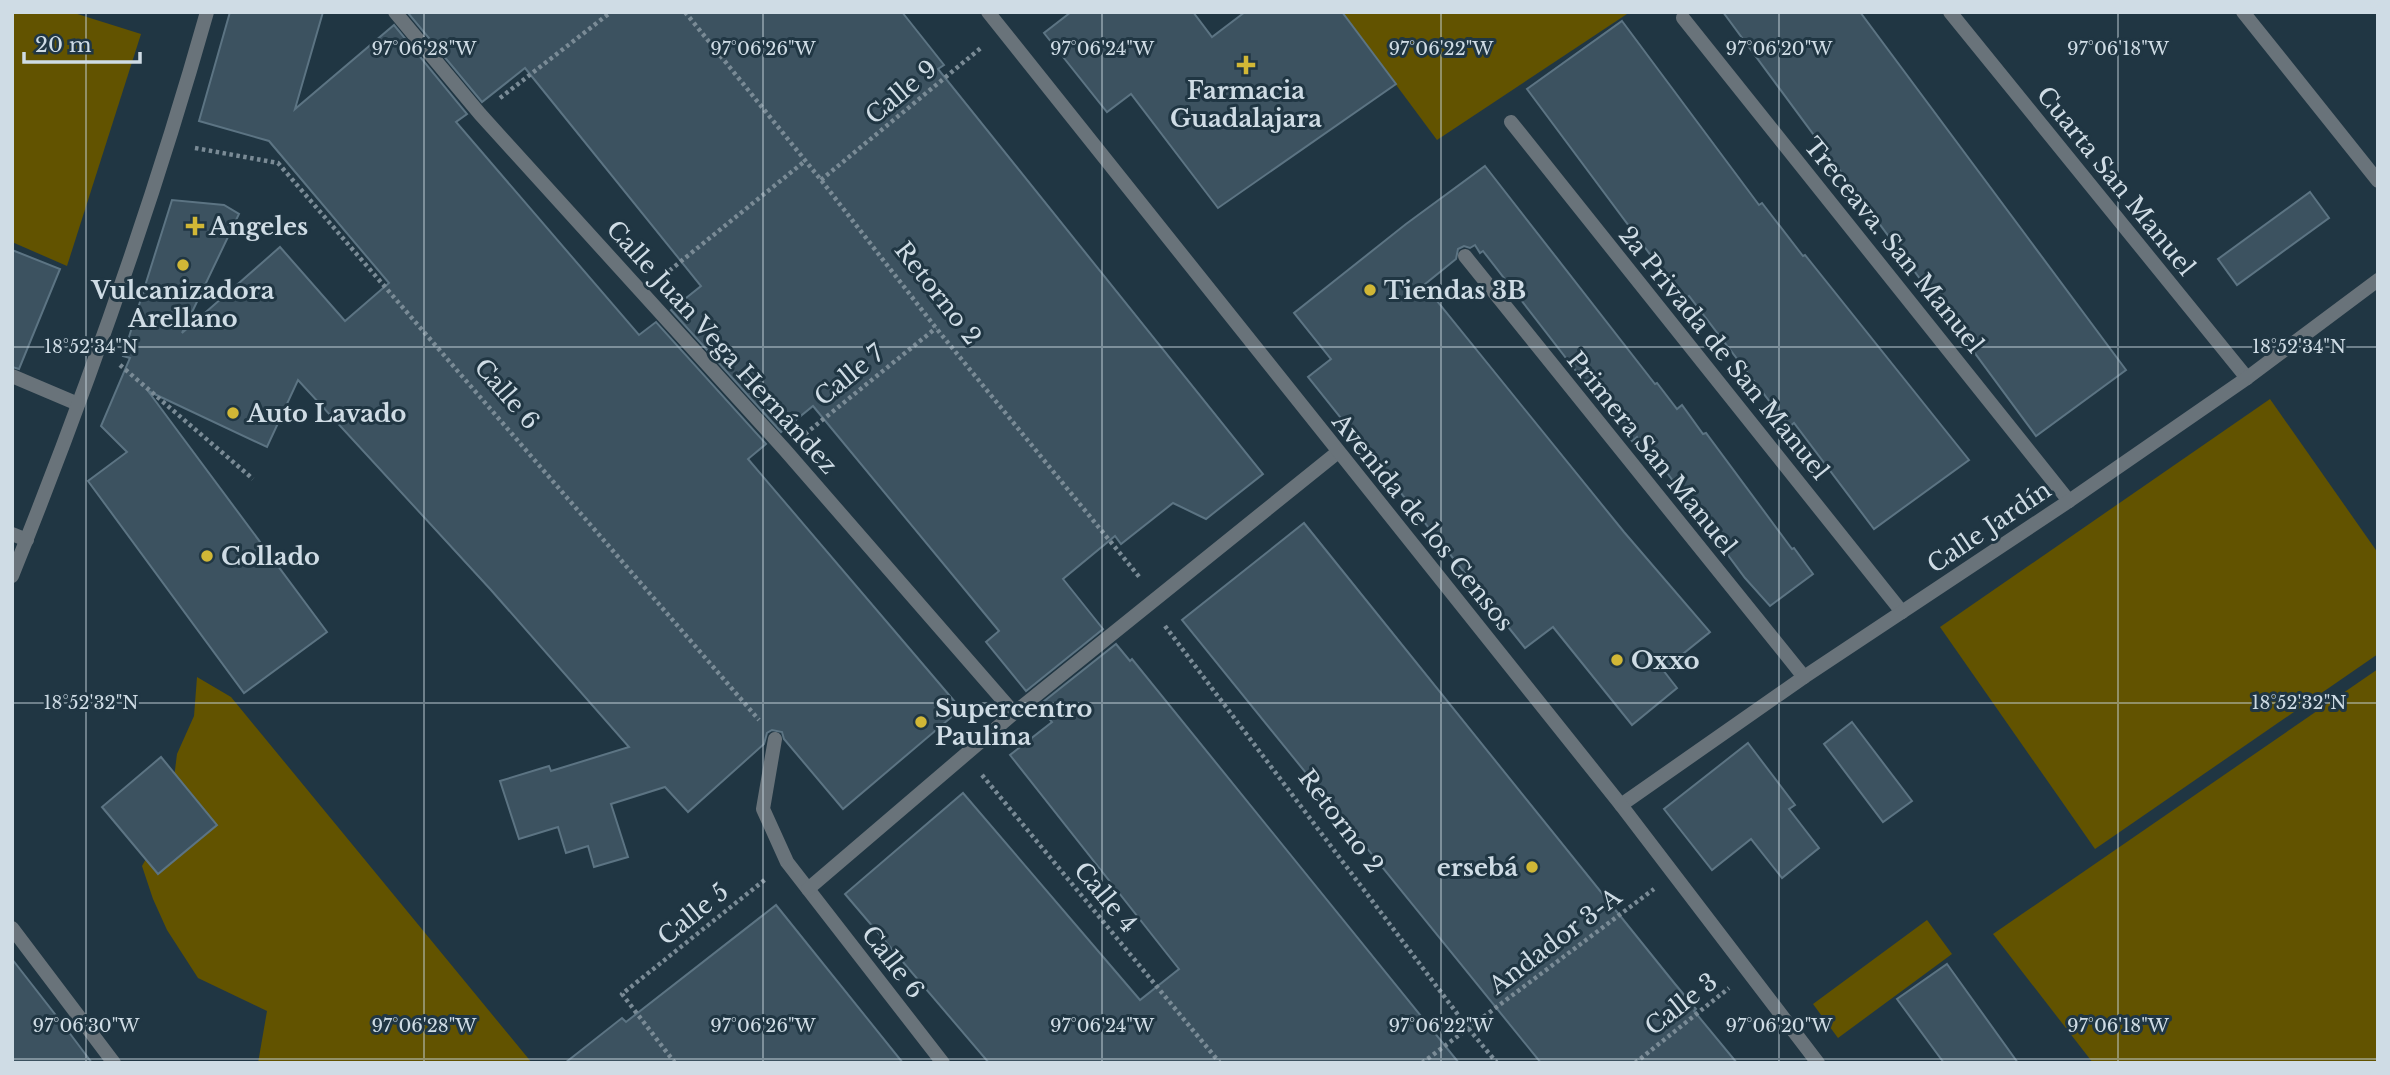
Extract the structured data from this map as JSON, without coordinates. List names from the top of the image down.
{
  "streets": {
    "street": [
      "Cuarta San Manuel",
      "Treceava. San Manuel",
      "Calle Juan Vega Hernández",
      "2a Privada de San Manuel",
      "Calle 6",
      "Primera San Manuel",
      "Avenida de los Censos",
      "Calle Jardín"
    ],
    "path": [
      "Calle 9",
      "Retorno 2",
      "Calle 7",
      "Calle 4",
      "Calle 5",
      "Andador 3-A",
      "Calle 3"
    ]
  },
  "crossings": [
    ["Calle 9", "Retorno 2"],
    ["Calle 9", "Avenida de los Censos"],
    ["Cuarta San Manuel", "Calle Jardín"],
    ["Treceava. San Manuel", "Calle Jardín"],
    ["Retorno 2", "Calle 7"],
    ["Retorno 2", "Andador 3-A"],
    ["Calle Juan Vega Hernández", "Calle 7"],
    ["2a Privada de San Manuel", "Calle Jardín"],
    ["Calle 6", "Calle 5"],
    ["Primera San Manuel", "Calle Jardín"],
    ["Avenida de los Censos", "Calle Jardín"],
    ["Avenida de los Censos", "Andador 3-A"],
    ["Avenida de los Censos", "Calle 3"]
  ],
  "places": {
    "health": ["Farmacia Guadalajara", "Angeles"],
    "other": [
      "Vulcanizadora Arellano",
      "Tiendas 3B",
      "Auto Lavado",
      "Collado",
      "Oxxo",
      "Supercentro Paulina",
      "ersebá"
    ]
  },
  "scale_bar": "20 m",
  "coordinates": [
    "97°06'28\"W",
    "97°06'26\"W",
    "97°06'24\"W",
    "97°06'22\"W",
    "97°06'20\"W",
    "97°06'18\"W",
    "18°52'34\"N",
    "18°52'32\"N",
    "97°06'30\"W"
  ]
}
